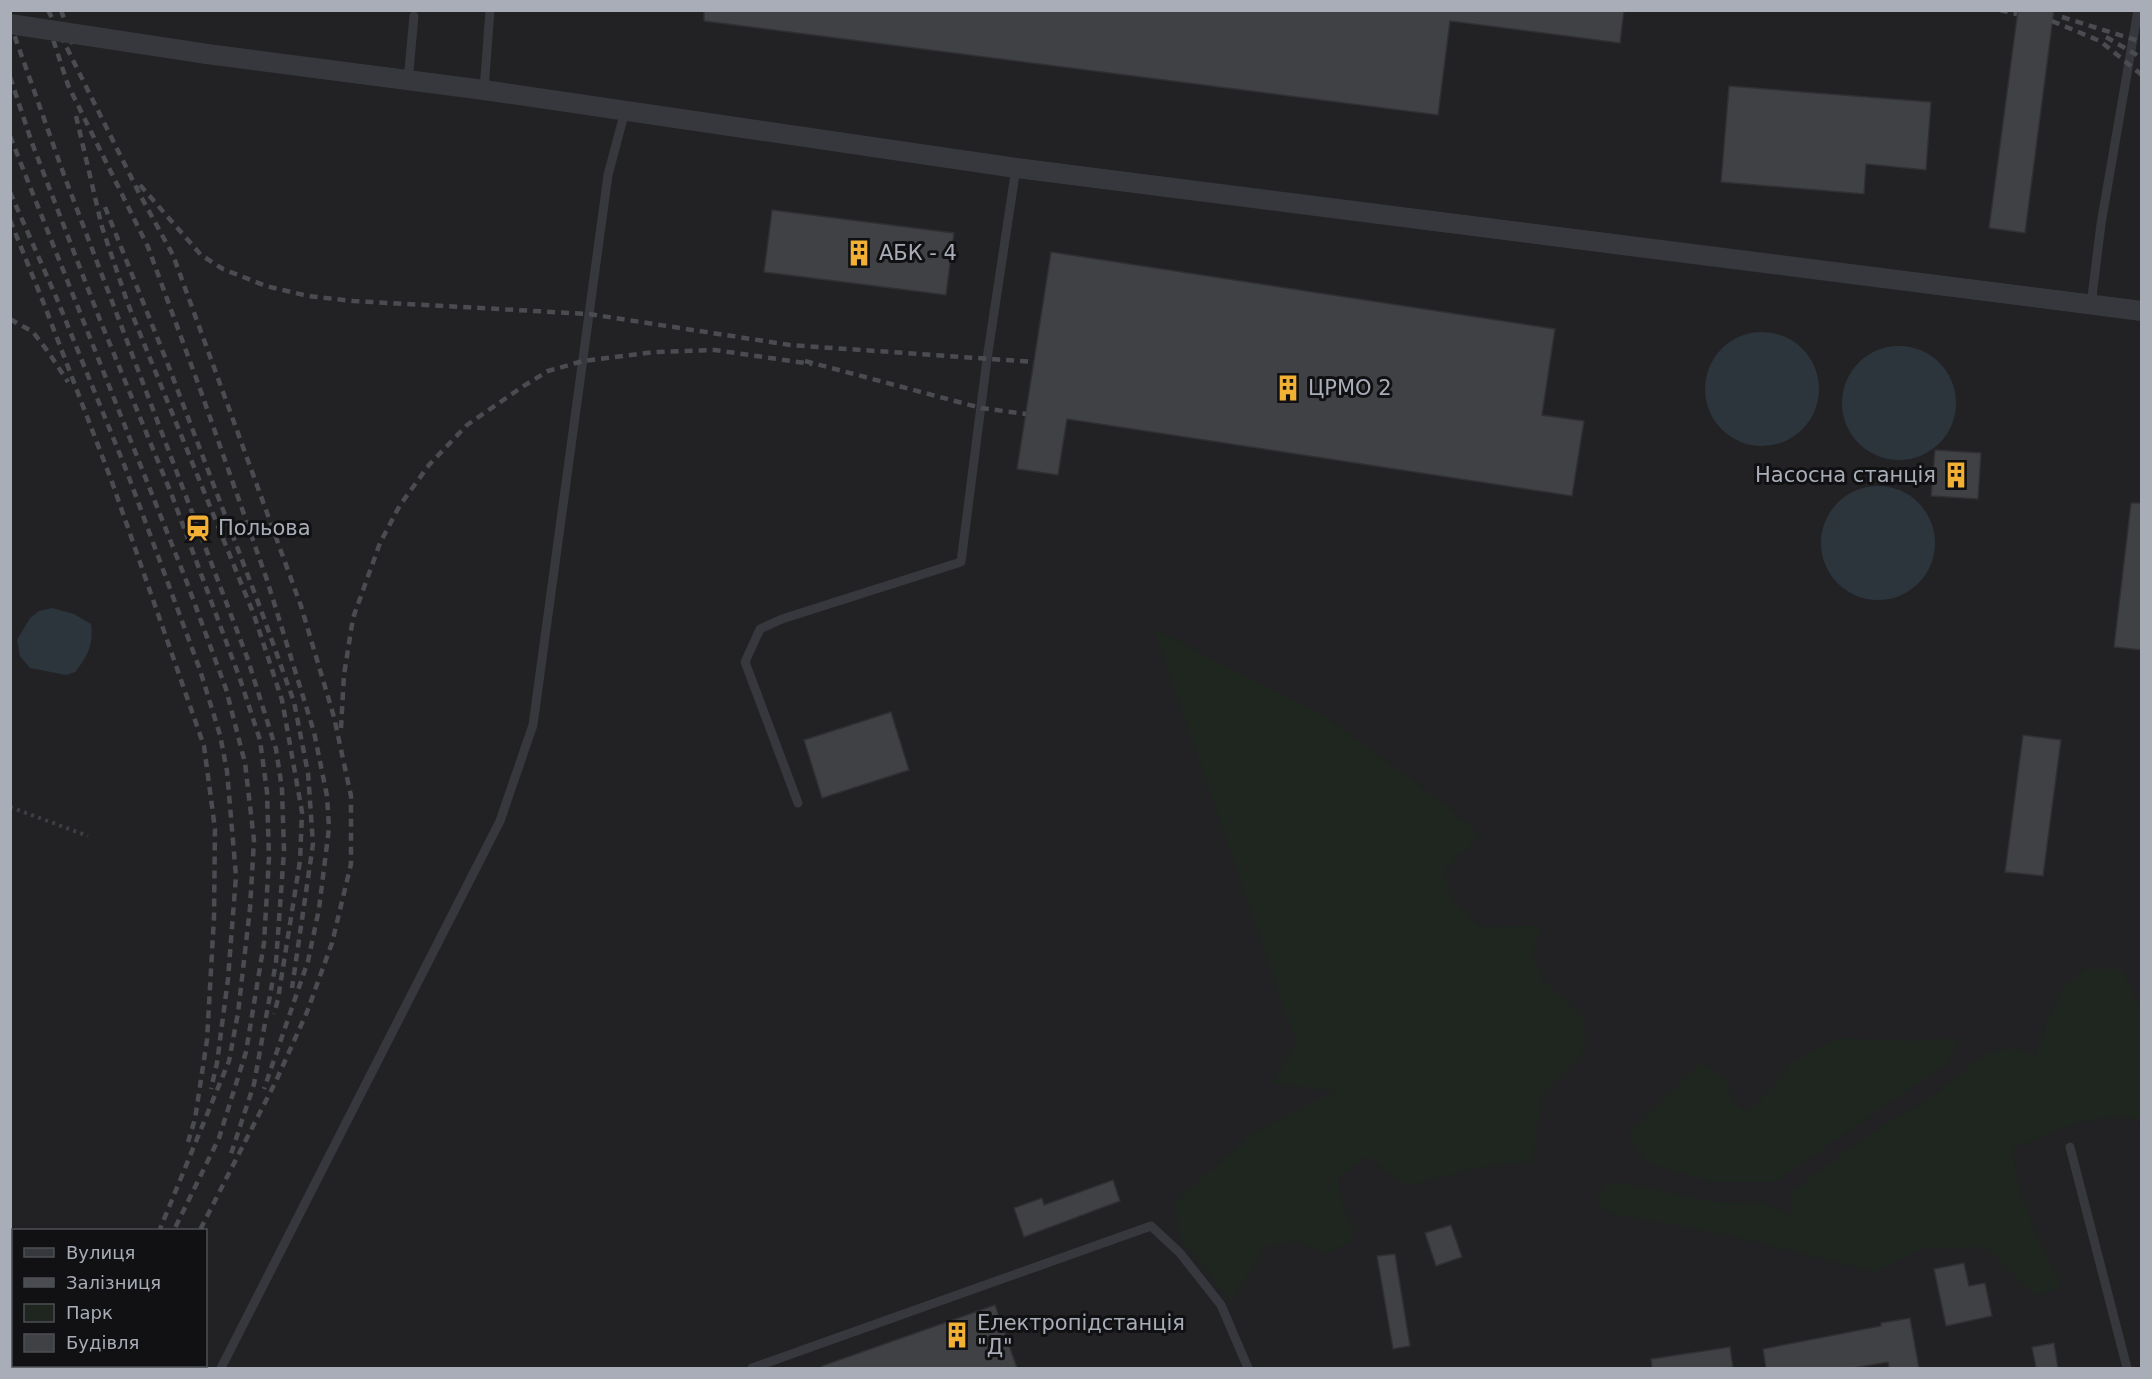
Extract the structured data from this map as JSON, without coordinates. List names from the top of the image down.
{
  "places": {
    "building": [
      "АБК - 4",
      "ЦРМО 2",
      "Насосна станція",
      "Електропідстанція \"Д\""
    ],
    "station": ["Польова"]
  },
  "legend": [
    "Вулиця",
    "Залізниця",
    "Парк",
    "Будівля"
  ]
}
